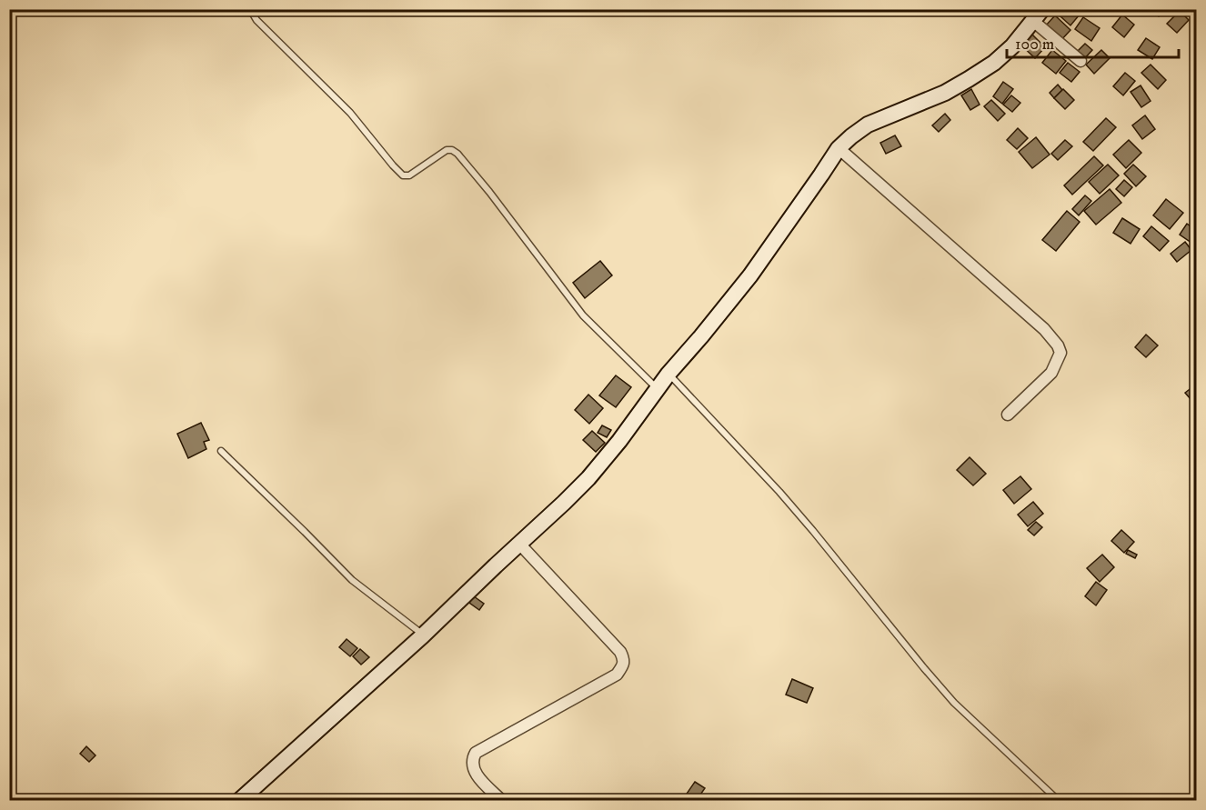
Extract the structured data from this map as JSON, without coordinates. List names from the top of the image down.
{
  "scale_bar": "100 m"
}
